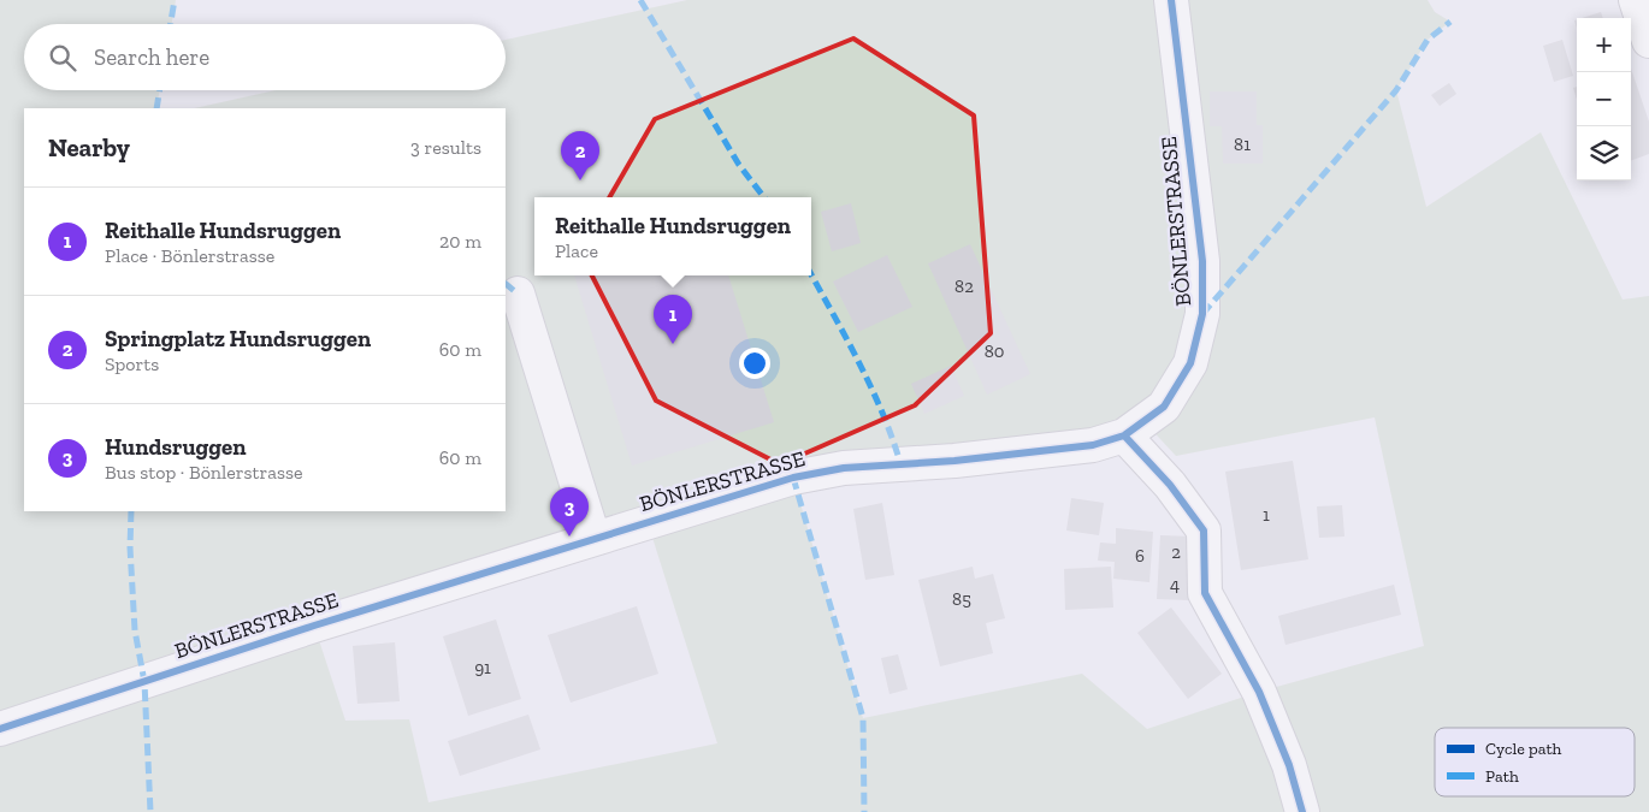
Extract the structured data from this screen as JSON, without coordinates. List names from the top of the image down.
{
  "streets": {
    "street": ["BÖNLERSTRASSE"]
  },
  "house_numbers": [
    "81",
    "82",
    "80",
    "1",
    "2",
    "6",
    "4",
    "85",
    "91"
  ],
  "legend": ["Cycle path", "Path"],
  "page": {
    "map_buttons": ["+", "−"],
    "search": "Search here",
    "heading": ["Nearby", "3 results"],
    "pins": ["2", "1", "3"],
    "list": [
      {
        "mark": "1",
        "name": "Reithalle Hundsruggen",
        "note": "Place · Bönlerstrasse",
        "value": "20 m"
      },
      {
        "mark": "2",
        "name": "Springplatz Hundsruggen",
        "note": "Sports",
        "value": "60 m"
      },
      {
        "mark": "3",
        "name": "Hundsruggen",
        "note": "Bus stop · Bönlerstrasse",
        "value": "60 m"
      }
    ],
    "popup": ["Reithalle Hundsruggen", "Place"]
  }
}
